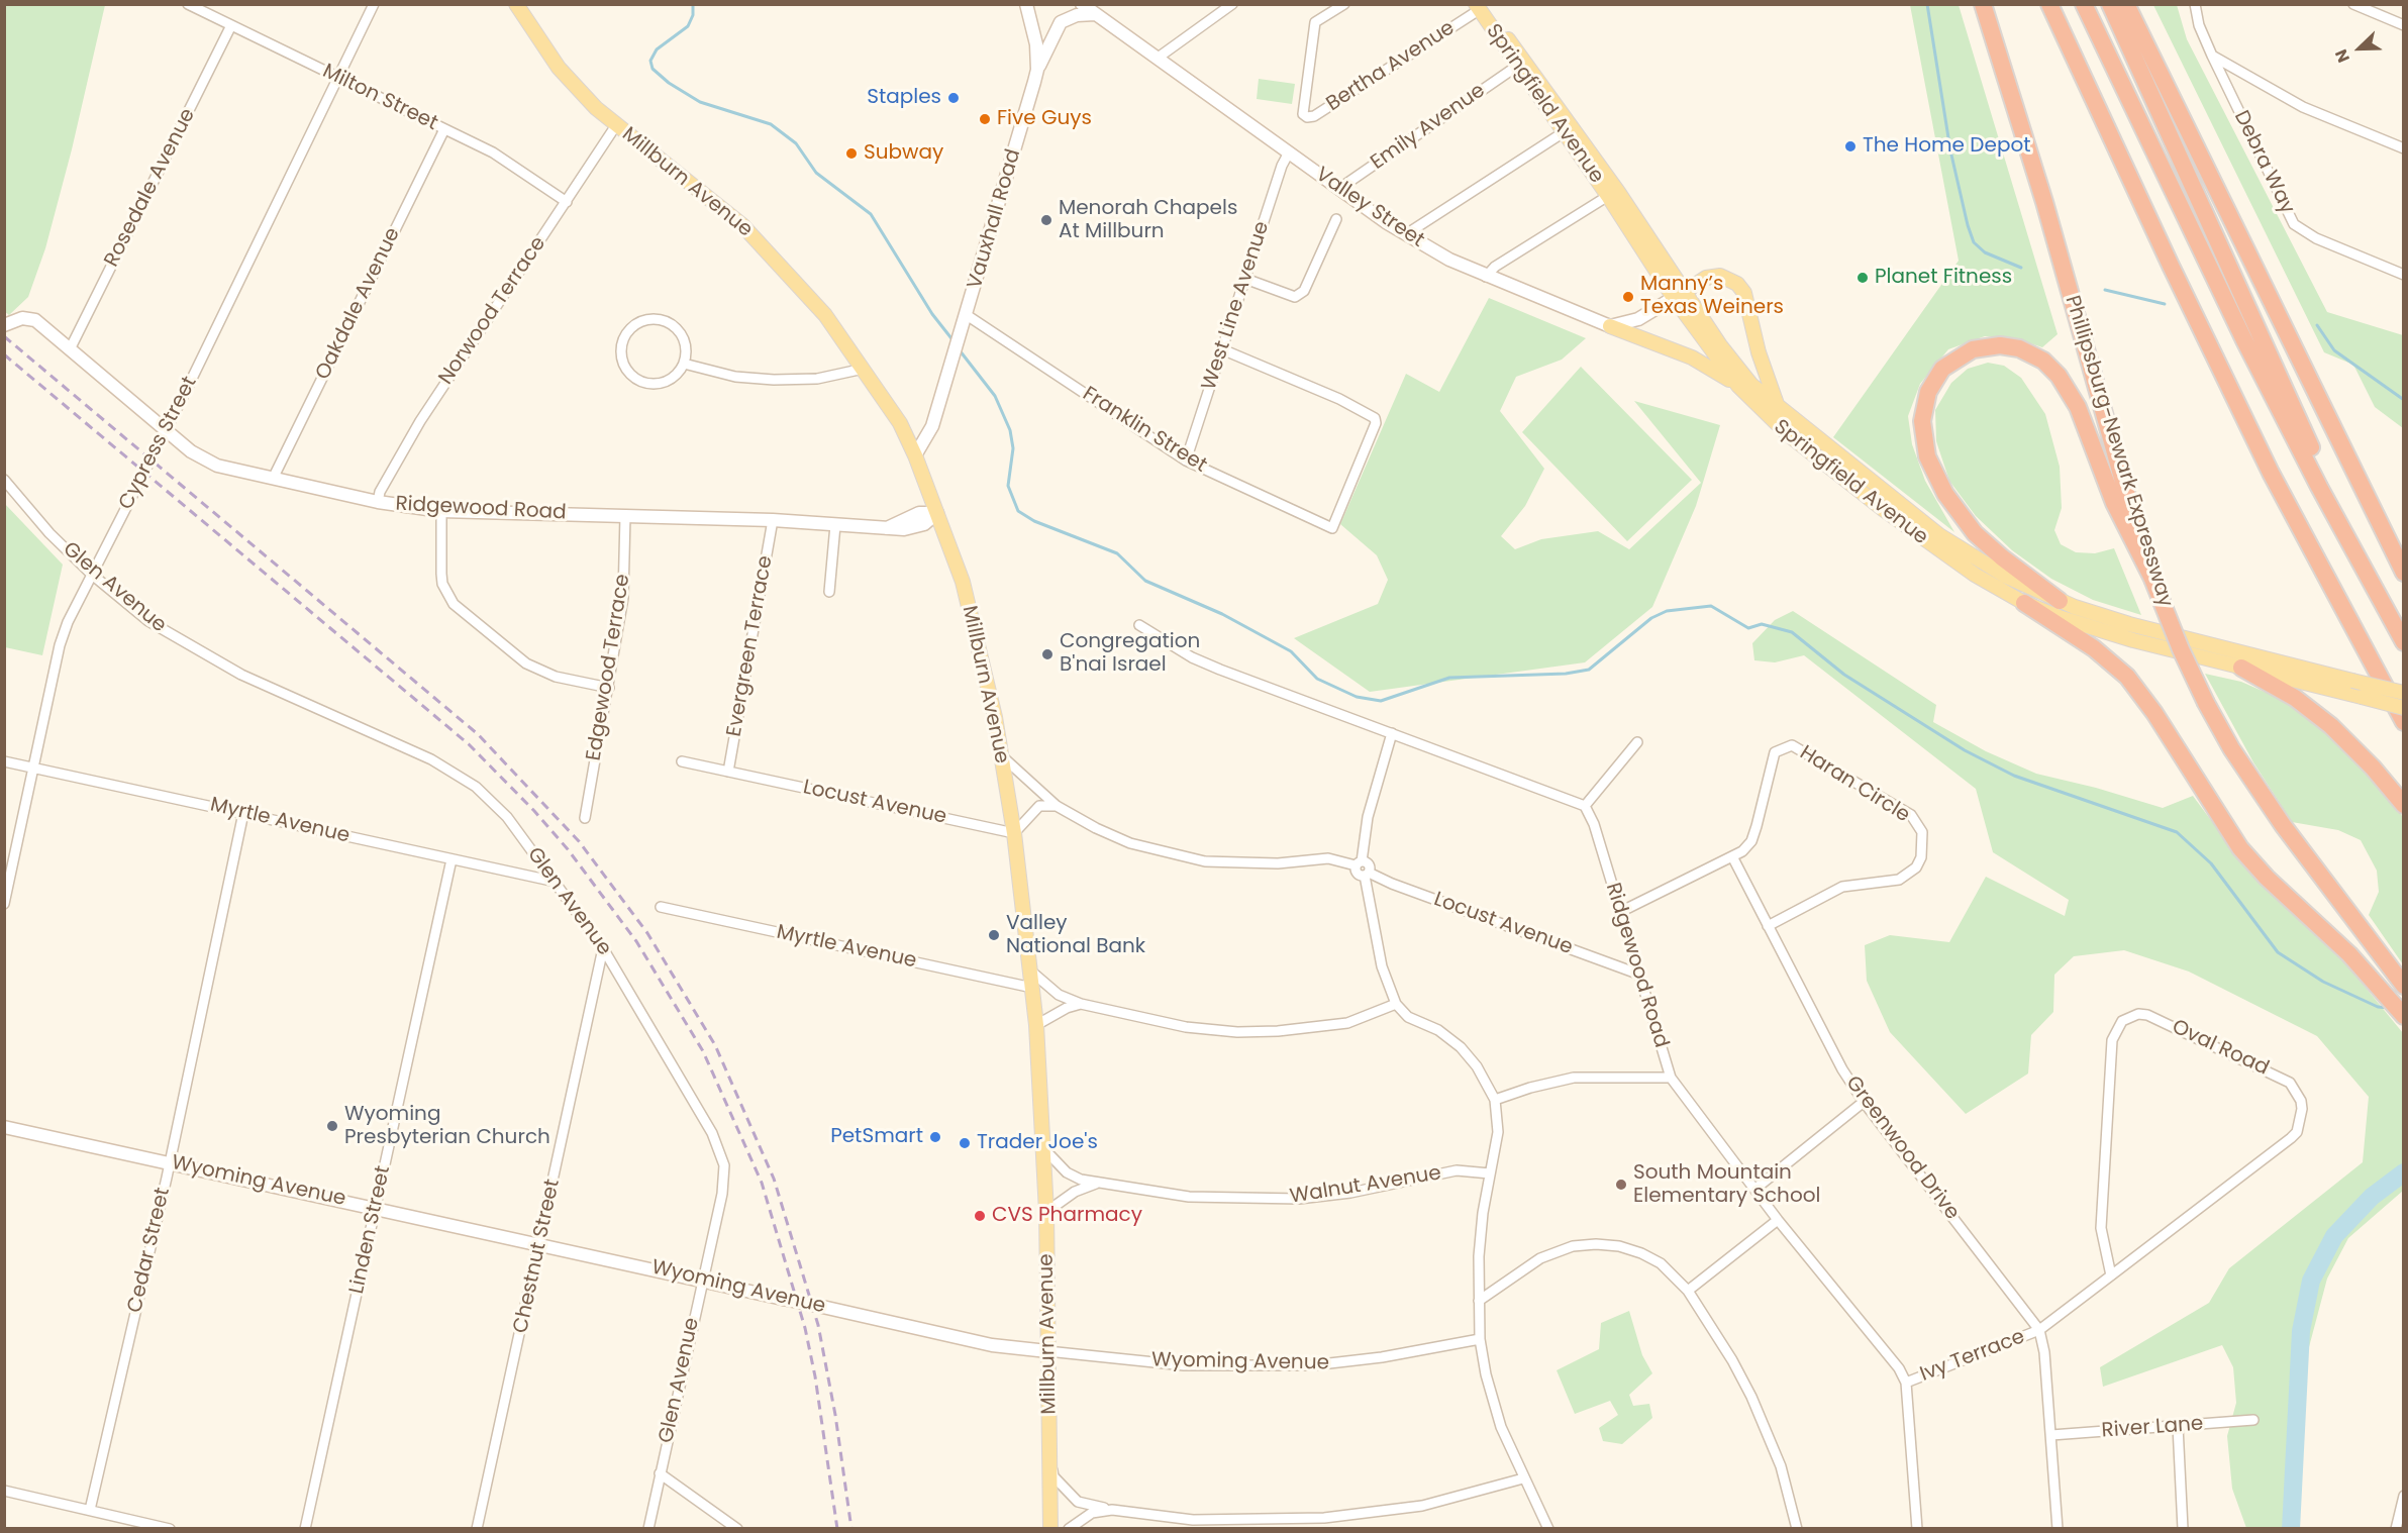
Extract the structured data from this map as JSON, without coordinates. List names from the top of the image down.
{
  "streets": {
    "highway": ["Phillipsburg-Newark Expressway"],
    "main road": [
      "Springfield Avenue",
      "Millburn Avenue",
      "Valley Street",
      "Vauxhall Road",
      "Ridgewood Road",
      "Wyoming Avenue"
    ],
    "street": [
      "Bertha Avenue",
      "Milton Street",
      "Emily Avenue",
      "Debra Way",
      "Rosedale Avenue",
      "Oakdale Avenue",
      "West Line Avenue",
      "Norwood Terrace",
      "Franklin Street",
      "Cypress Street",
      "Glen Avenue",
      "Evergreen Terrace",
      "Edgewood Terrace",
      "Haran Circle",
      "Locust Avenue",
      "Myrtle Avenue",
      "Oval Road",
      "Greenwood Drive",
      "Walnut Avenue",
      "Linden Street",
      "Cedar Street",
      "Chestnut Street",
      "Ivy Terrace",
      "River Lane"
    ]
  },
  "crossings": [
    ["Bertha Avenue", "Springfield Avenue"],
    ["Milton Street", "Rosedale Avenue"],
    ["Milton Street", "Oakdale Avenue"],
    ["Milton Street", "Norwood Terrace"],
    ["Milton Street", "Cypress Street"],
    ["Springfield Avenue", "Emily Avenue"],
    ["Emily Avenue", "Valley Street"],
    ["Millburn Avenue", "Vauxhall Road"],
    ["Millburn Avenue", "Norwood Terrace"],
    ["Millburn Avenue", "Ridgewood Road"],
    ["Millburn Avenue", "Locust Avenue"],
    ["Millburn Avenue", "Myrtle Avenue"],
    ["Millburn Avenue", "Wyoming Avenue"],
    ["Millburn Avenue", "Walnut Avenue"],
    ["Rosedale Avenue", "Ridgewood Road"],
    ["Valley Street", "West Line Avenue"],
    ["Vauxhall Road", "Franklin Street"],
    ["Oakdale Avenue", "Ridgewood Road"],
    ["West Line Avenue", "Franklin Street"],
    ["Norwood Terrace", "Ridgewood Road"],
    ["Cypress Street", "Ridgewood Road"],
    ["Cypress Street", "Glen Avenue"],
    ["Cypress Street", "Myrtle Avenue"],
    ["Ridgewood Road", "Evergreen Terrace"],
    ["Ridgewood Road", "Edgewood Terrace"],
    ["Ridgewood Road", "Locust Avenue"],
    ["Ridgewood Road", "Ivy Terrace"],
    ["Glen Avenue", "Myrtle Avenue"],
    ["Glen Avenue", "Wyoming Avenue"],
    ["Glen Avenue", "Chestnut Street"],
    ["Evergreen Terrace", "Locust Avenue"],
    ["Haran Circle", "Greenwood Drive"],
    ["Myrtle Avenue", "Linden Street"],
    ["Myrtle Avenue", "Cedar Street"],
    ["Oval Road", "Greenwood Drive"],
    ["Oval Road", "Ivy Terrace"],
    ["Greenwood Drive", "Ivy Terrace"],
    ["Greenwood Drive", "River Lane"],
    ["Wyoming Avenue", "Linden Street"],
    ["Wyoming Avenue", "Cedar Street"],
    ["Wyoming Avenue", "Chestnut Street"]
  ],
  "places": [
    "Staples",
    "Five Guys",
    "The Home Depot",
    "Subway",
    "Menorah Chapels At Millburn",
    "Planet Fitness",
    "Manny’s Texas Weiners",
    "Congregation B'nai Israel",
    "Valley National Bank",
    "Wyoming Presbyterian Church",
    "PetSmart",
    "Trader Joe's",
    "South Mountain Elementary School",
    "CVS Pharmacy"
  ],
  "north": "bottom left"
}
